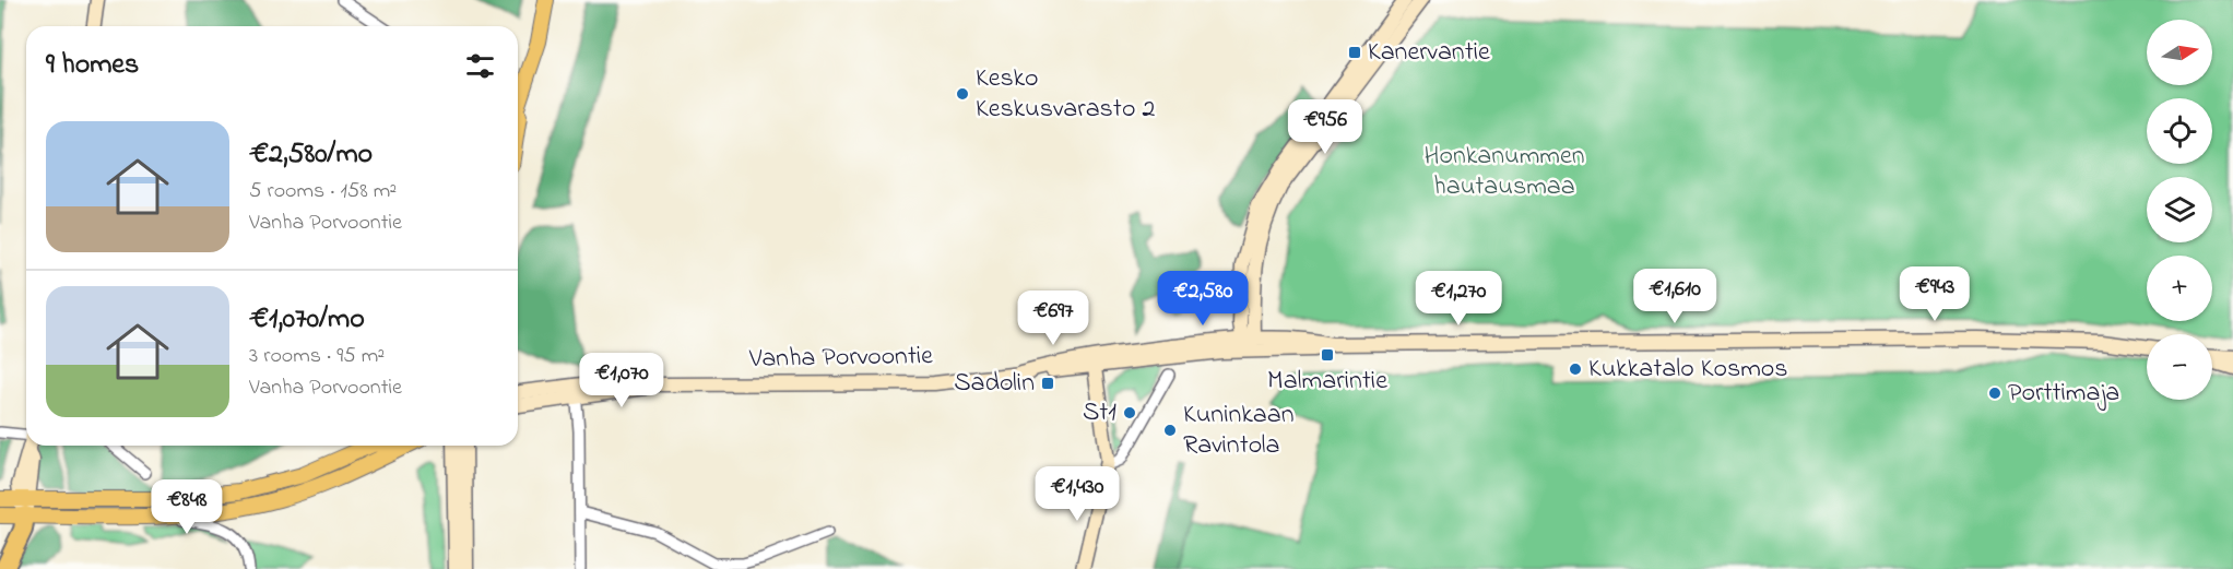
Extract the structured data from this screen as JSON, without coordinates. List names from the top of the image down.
{
  "streets": {
    "main road": ["Vanha Porvoontie"]
  },
  "parks": ["Honkanummen hautausmaa"],
  "places": {
    "transit": ["Kanervantie", "Malmarintie", "Sadolin"],
    "other": [
      "Kesko Keskusvarasto 2",
      "Kukkatalo Kosmos",
      "Porttimaja",
      "St1",
      "Kuninkaan Ravintola"
    ]
  },
  "north": "right",
  "page": {
    "map_buttons": ["+", "−"],
    "heading": "9 homes",
    "price": [
      "€956",
      "€943",
      "€1,610",
      "€2,580",
      "€1,270",
      "€697",
      "€1,070",
      "€1,430",
      "€848"
    ],
    "list": [
      {
        "name": "€2,580/mo",
        "note": "5 rooms · 158 m² · Vanha Porvoontie"
      },
      {
        "name": "€1,070/mo",
        "note": "3 rooms · 95 m² · Vanha Porvoontie"
      }
    ]
  }
}
